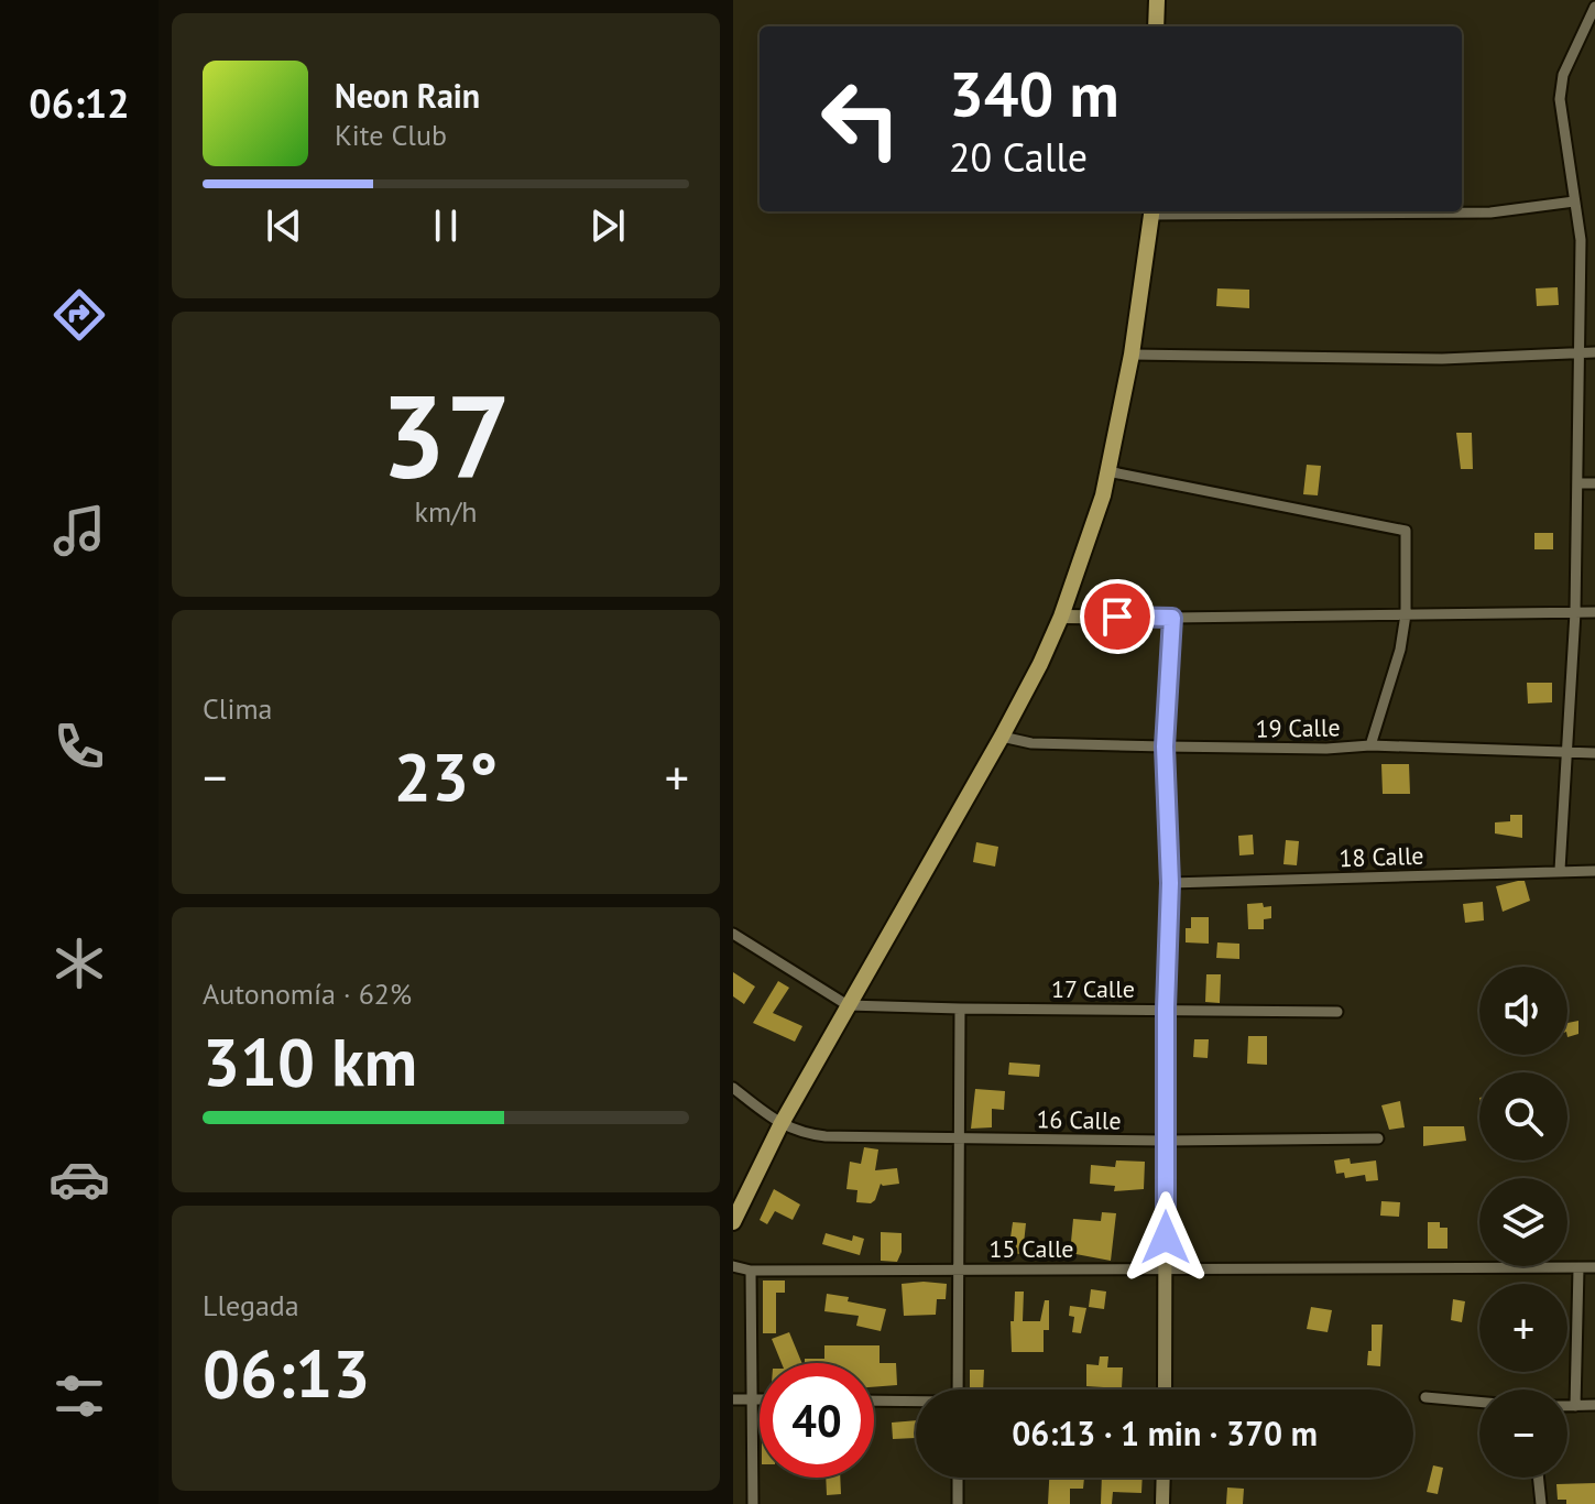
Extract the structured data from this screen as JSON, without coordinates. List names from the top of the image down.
{
  "streets": {
    "street": [
      "19 Calle",
      "18 Calle",
      "17 Calle",
      "16 Calle",
      "15 Calle"
    ]
  },
  "page": {
    "tabs": "06:12",
    "turn": ["340 m", "20 Calle"],
    "song": ["Neon Rain", "Kite Club"],
    "tile": [
      ["37", "km/h"],
      "Clima",
      ["Autonomía · 62%", "310 km"],
      ["Llegada", "06:13"]
    ],
    "heat": ["−", "23°", "+"],
    "map_buttons": ["+", "−"],
    "limit": "40",
    "trip": "06:13 · 1 min · 370 m"
  }
}
